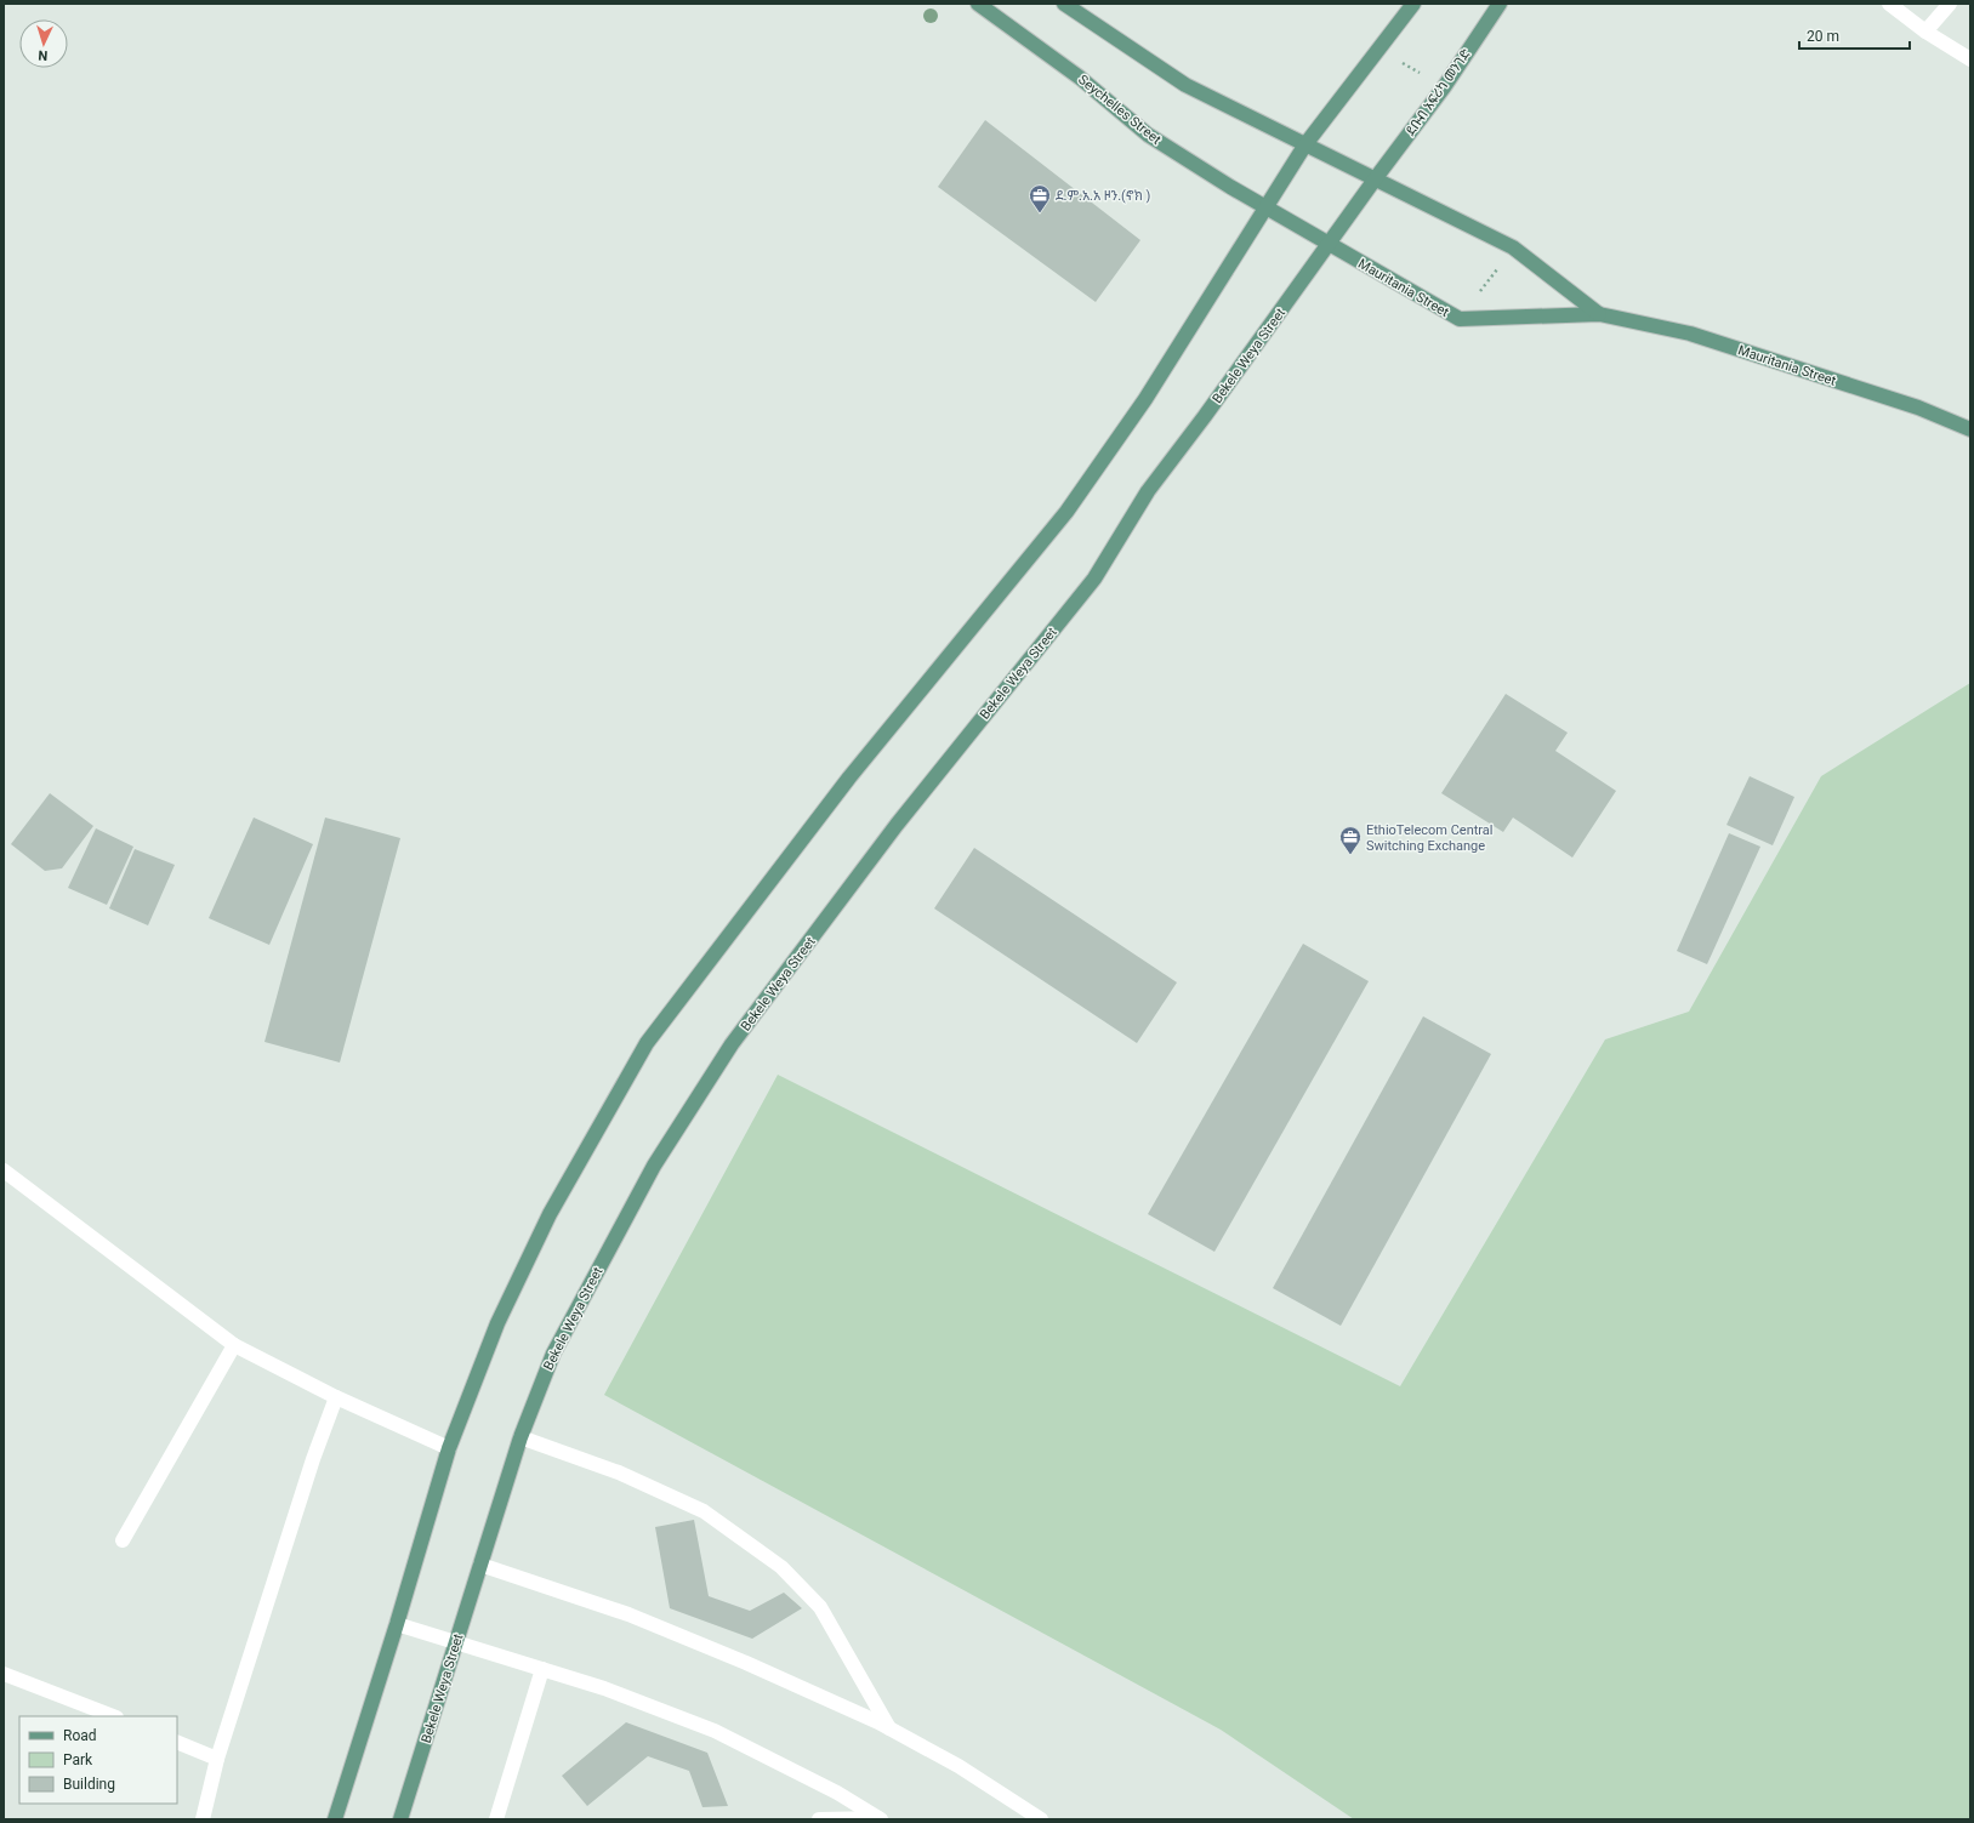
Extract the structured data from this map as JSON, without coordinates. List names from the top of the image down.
{
  "streets": {
    "main road": [
      "ደቡብ አፍሪካ መንገድ",
      "Seychelles Street",
      "Mauritania Street",
      "Bekele Weya Street"
    ]
  },
  "crossings": [
    ["ደቡብ አፍሪካ መንገድ", "Seychelles Street"],
    ["ደቡብ አፍሪካ መንገድ", "Mauritania Street"],
    ["ደቡብ አፍሪካ መንገድ", "Bekele Weya Street"],
    ["Seychelles Street", "Mauritania Street"],
    ["Seychelles Street", "Bekele Weya Street"],
    ["Mauritania Street", "Bekele Weya Street"]
  ],
  "places": {
    "office": ["ደ.ም.አ.አ ዞን.(ኖክ )", "EthioTelecom Central Switching Exchange"]
  },
  "legend": ["Road", "Park", "Building"],
  "scale_bar": "20 m",
  "north": "bottom"
}
